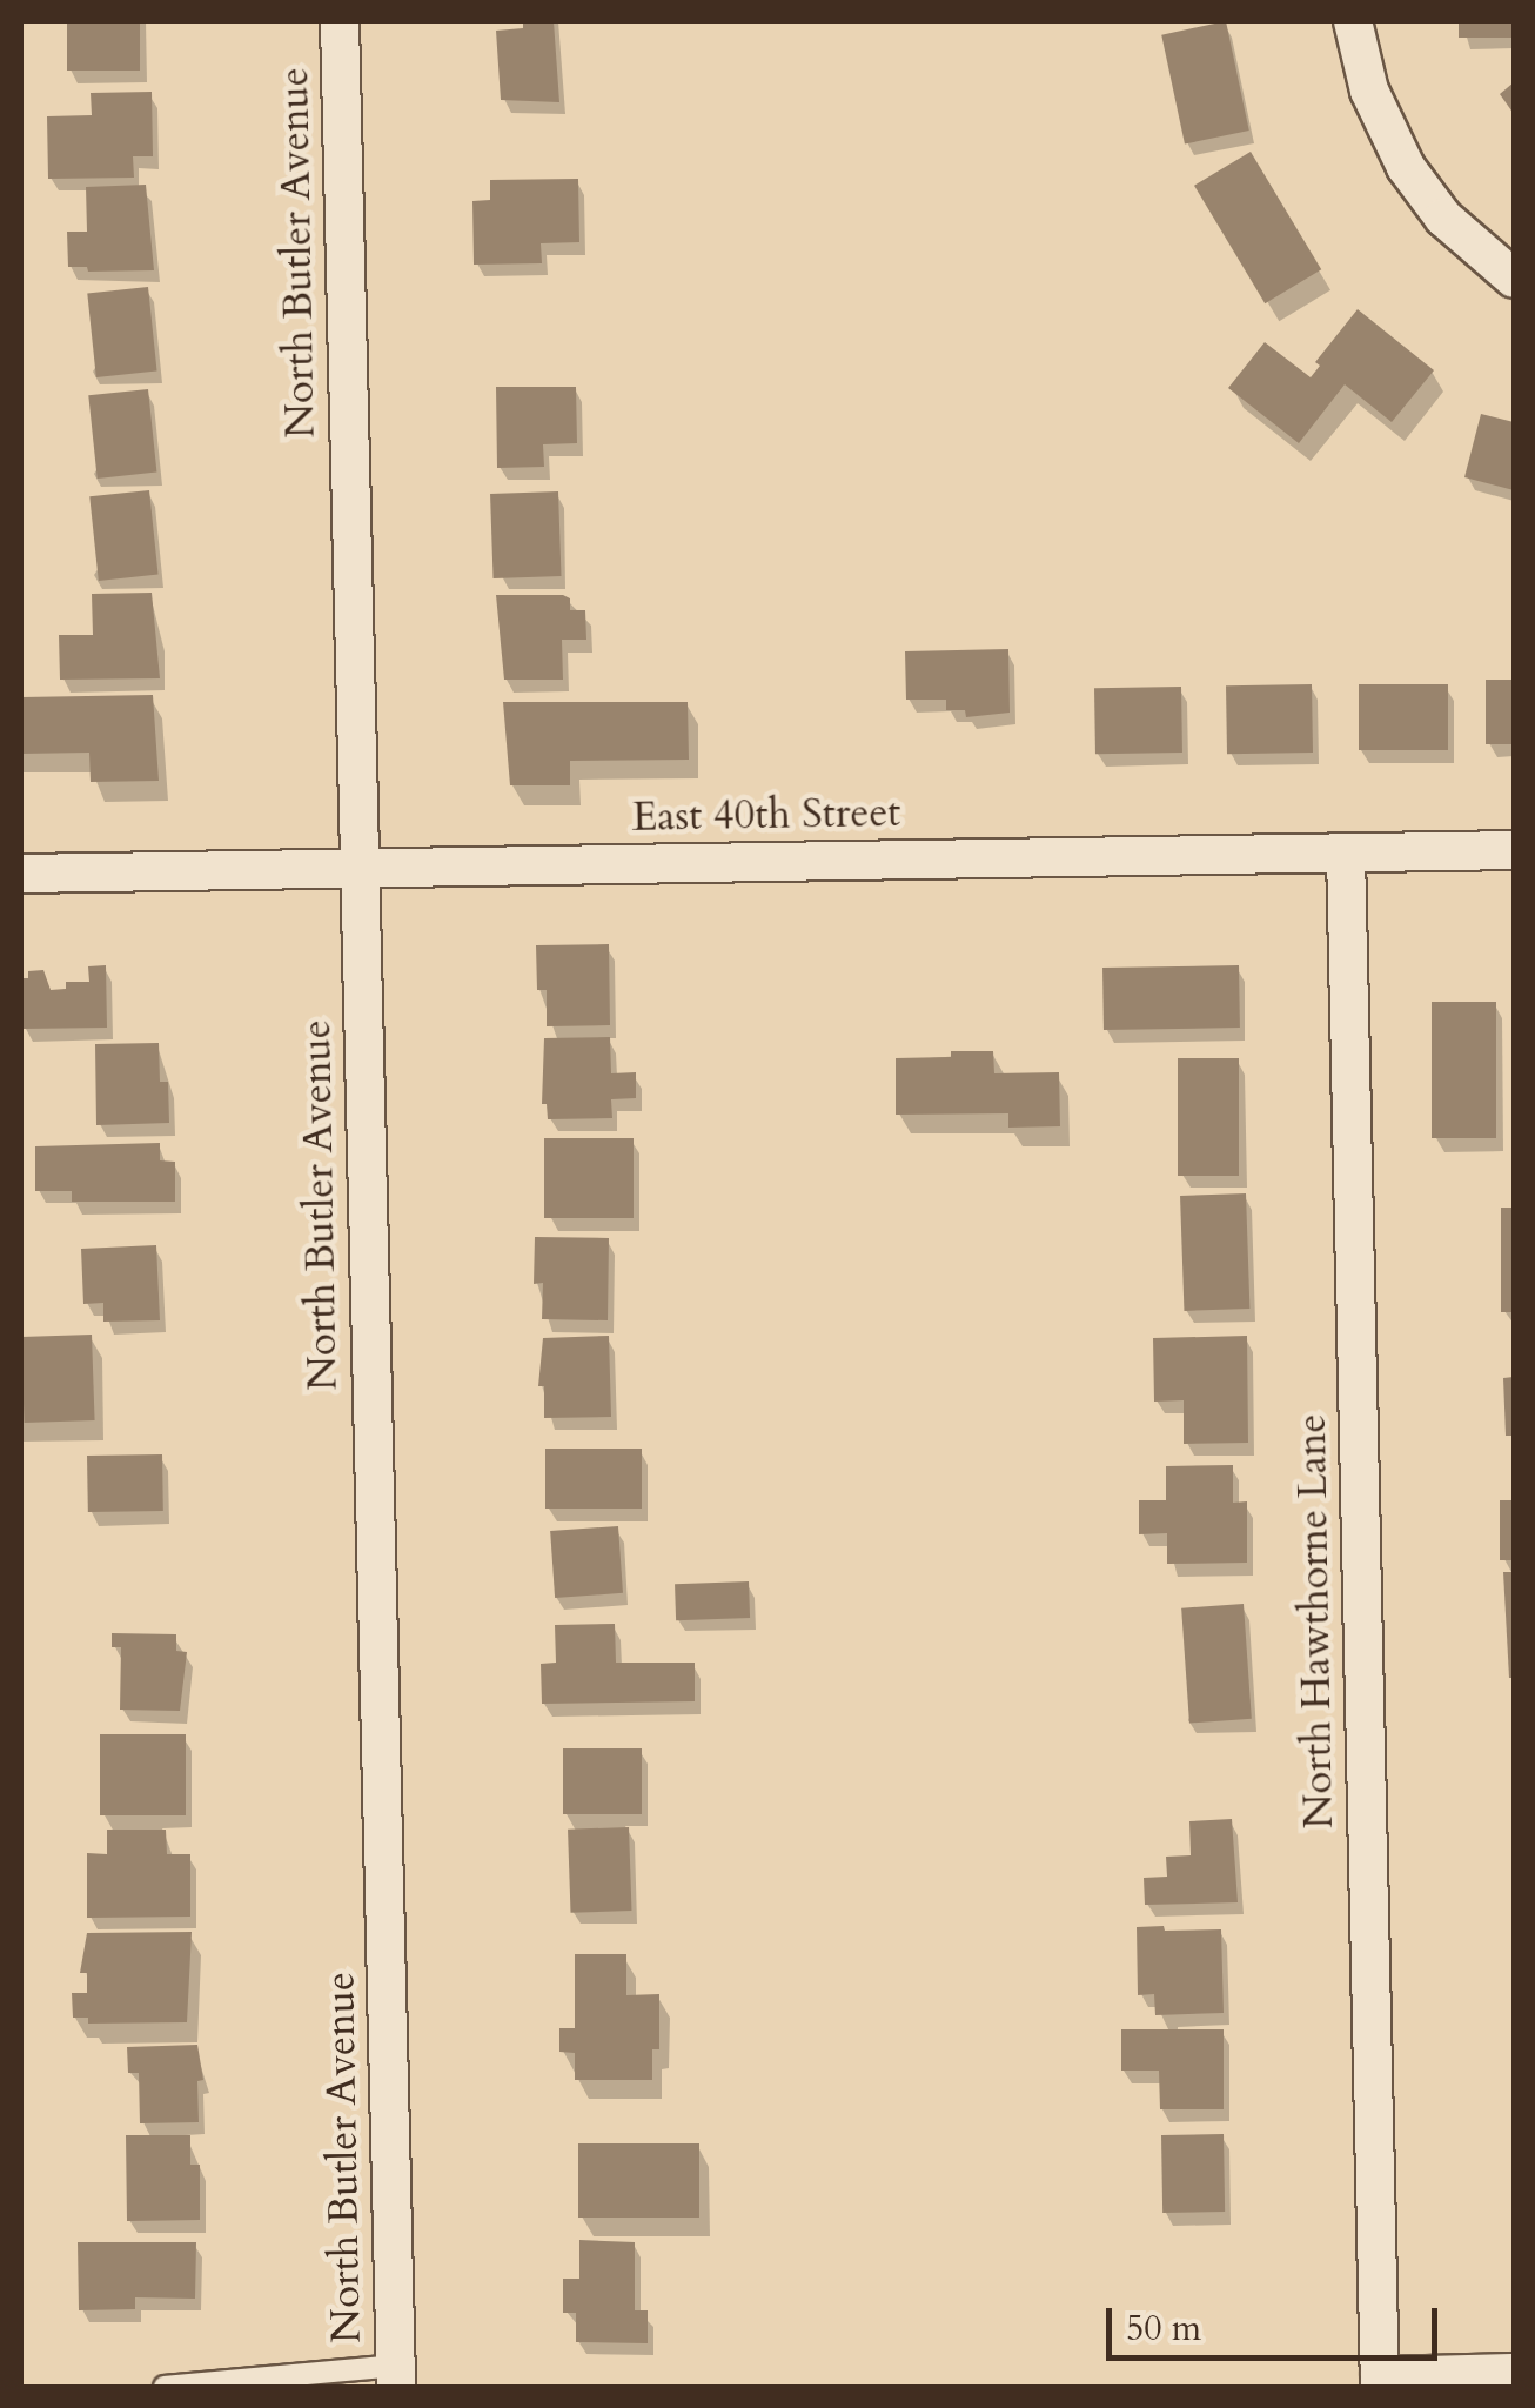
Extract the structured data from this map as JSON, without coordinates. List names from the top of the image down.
{
  "streets": {
    "street": ["North Butler Avenue", "East 40th Street", "North Hawthorne Lane"]
  },
  "crossings": [
    ["North Butler Avenue", "East 40th Street"],
    ["East 40th Street", "North Hawthorne Lane"]
  ],
  "scale_bar": "50 m"
}
